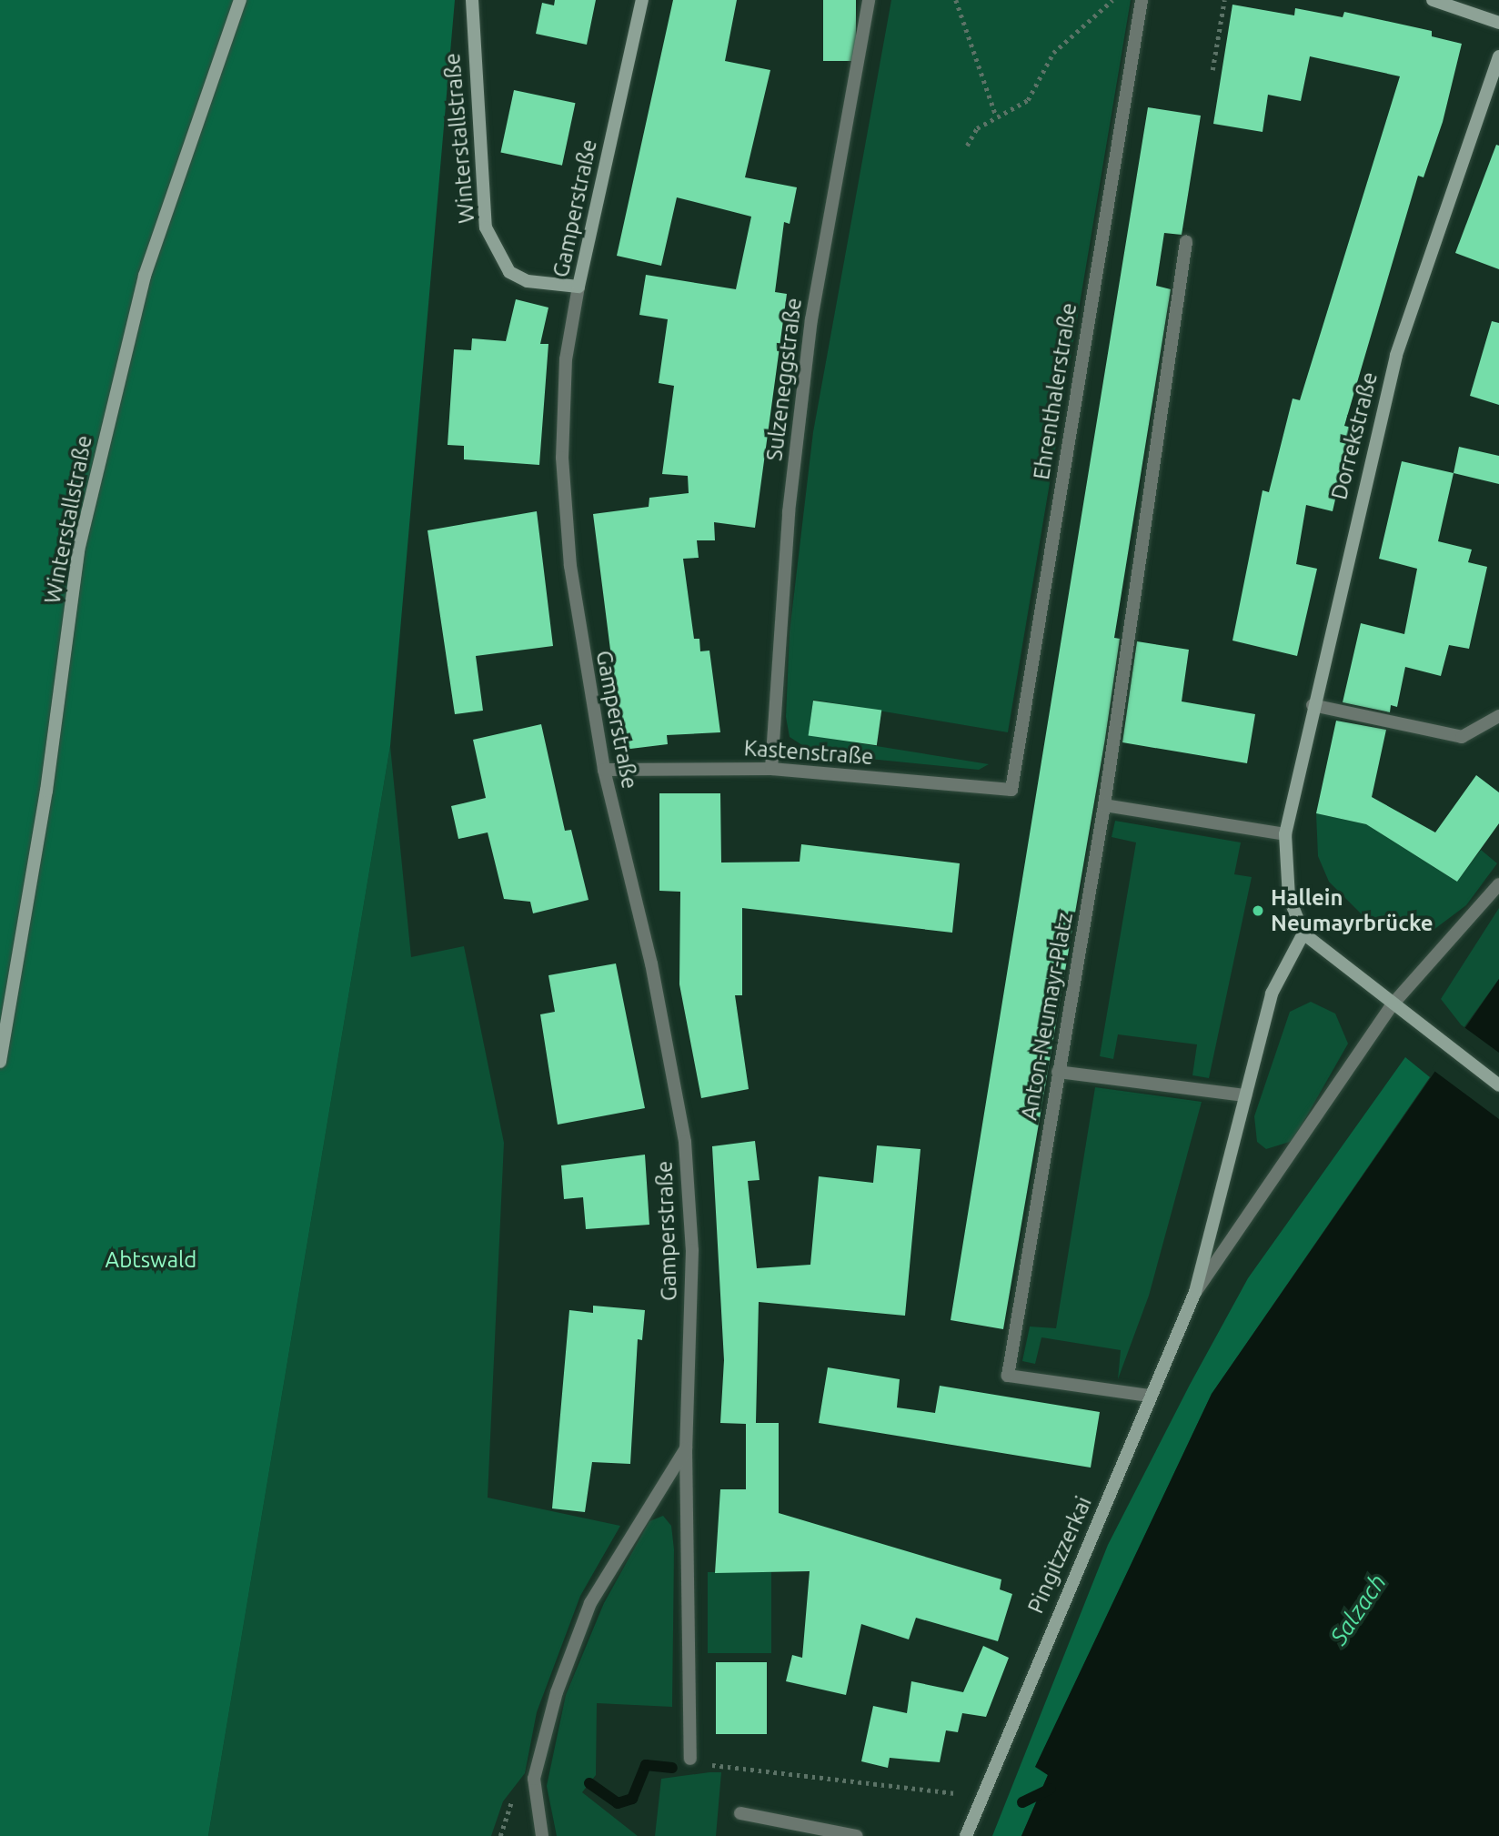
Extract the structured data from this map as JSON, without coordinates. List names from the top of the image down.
{
  "streets": {
    "street": [
      "Winterstallstraße",
      "Gamperstraße",
      "Sulzeneggstraße",
      "Ehrenthalerstraße",
      "Dorrekstraße",
      "Kastenstraße",
      "Anton-Neumayr-Platz",
      "Pingitzzerkai"
    ]
  },
  "crossings": [
    ["Winterstallstraße", "Gamperstraße"],
    ["Gamperstraße", "Kastenstraße"],
    ["Sulzeneggstraße", "Kastenstraße"],
    ["Ehrenthalerstraße", "Kastenstraße"],
    ["Anton-Neumayr-Platz", "Pingitzzerkai"]
  ],
  "water": ["Salzach"],
  "parks": ["Abtswald"],
  "places": ["Hallein Neumayrbrücke"]
}
